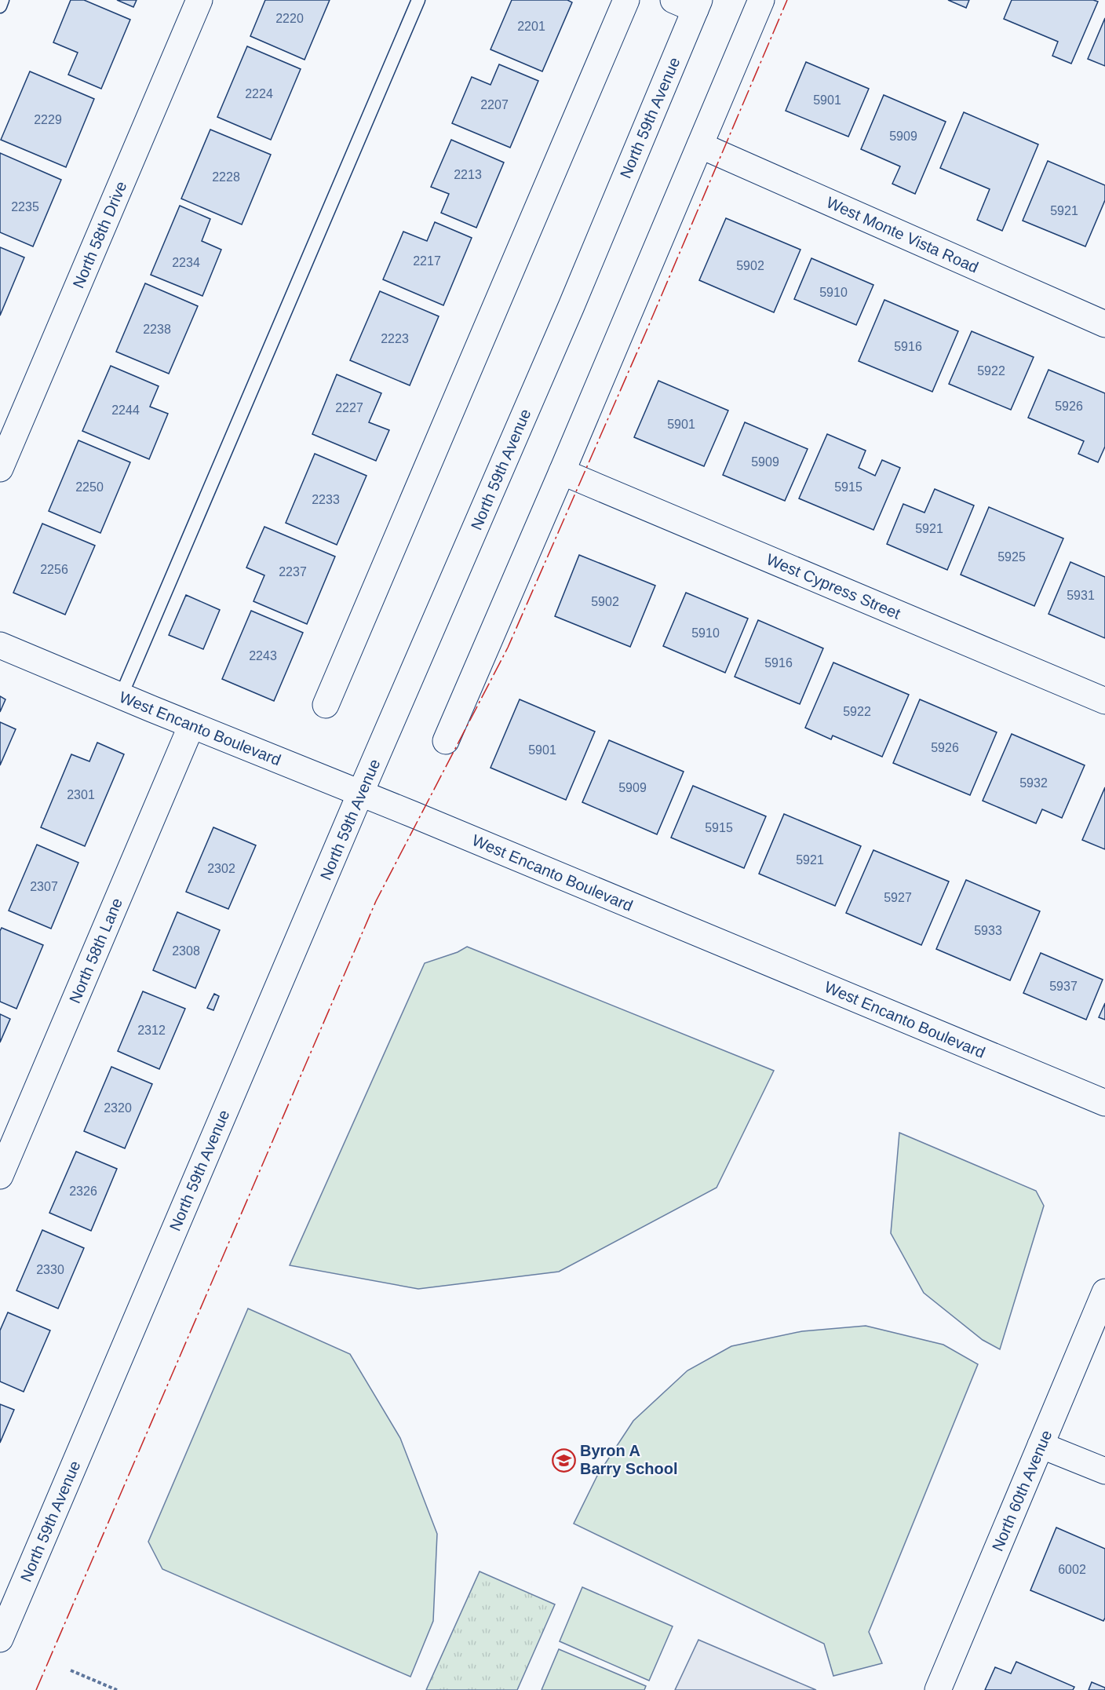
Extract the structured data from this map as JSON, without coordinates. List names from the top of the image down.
{
  "streets": {
    "street": [
      "North 59th Avenue",
      "North 58th Drive",
      "West Monte Vista Road",
      "West Cypress Street",
      "West Encanto Boulevard",
      "North 58th Lane",
      "North 60th Avenue"
    ]
  },
  "crossings": [
    ["North 59th Avenue", "West Encanto Boulevard"],
    ["West Encanto Boulevard", "North 58th Lane"]
  ],
  "places": {
    "school or university": ["Byron A Barry School"]
  },
  "house_numbers": [
    "2220",
    "2201",
    "2224",
    "5901",
    "2207",
    "2229",
    "5909",
    "2213",
    "2228",
    "2235",
    "5921",
    "2217",
    "2234",
    "5902",
    "5910",
    "2238",
    "2223",
    "5916",
    "5922",
    "5926",
    "2227",
    "2244",
    "5901",
    "5909",
    "2250",
    "5915",
    "2233",
    "5921",
    "5925",
    "2256",
    "2237",
    "5931",
    "5902",
    "5910",
    "2243",
    "5916",
    "5922",
    "5926",
    "5901",
    "5932",
    "5909",
    "2301",
    "5915",
    "5921",
    "2302",
    "2307",
    "5927",
    "5933",
    "2308",
    "5937",
    "2312",
    "2320",
    "2326",
    "2330",
    "6002"
  ]
}
